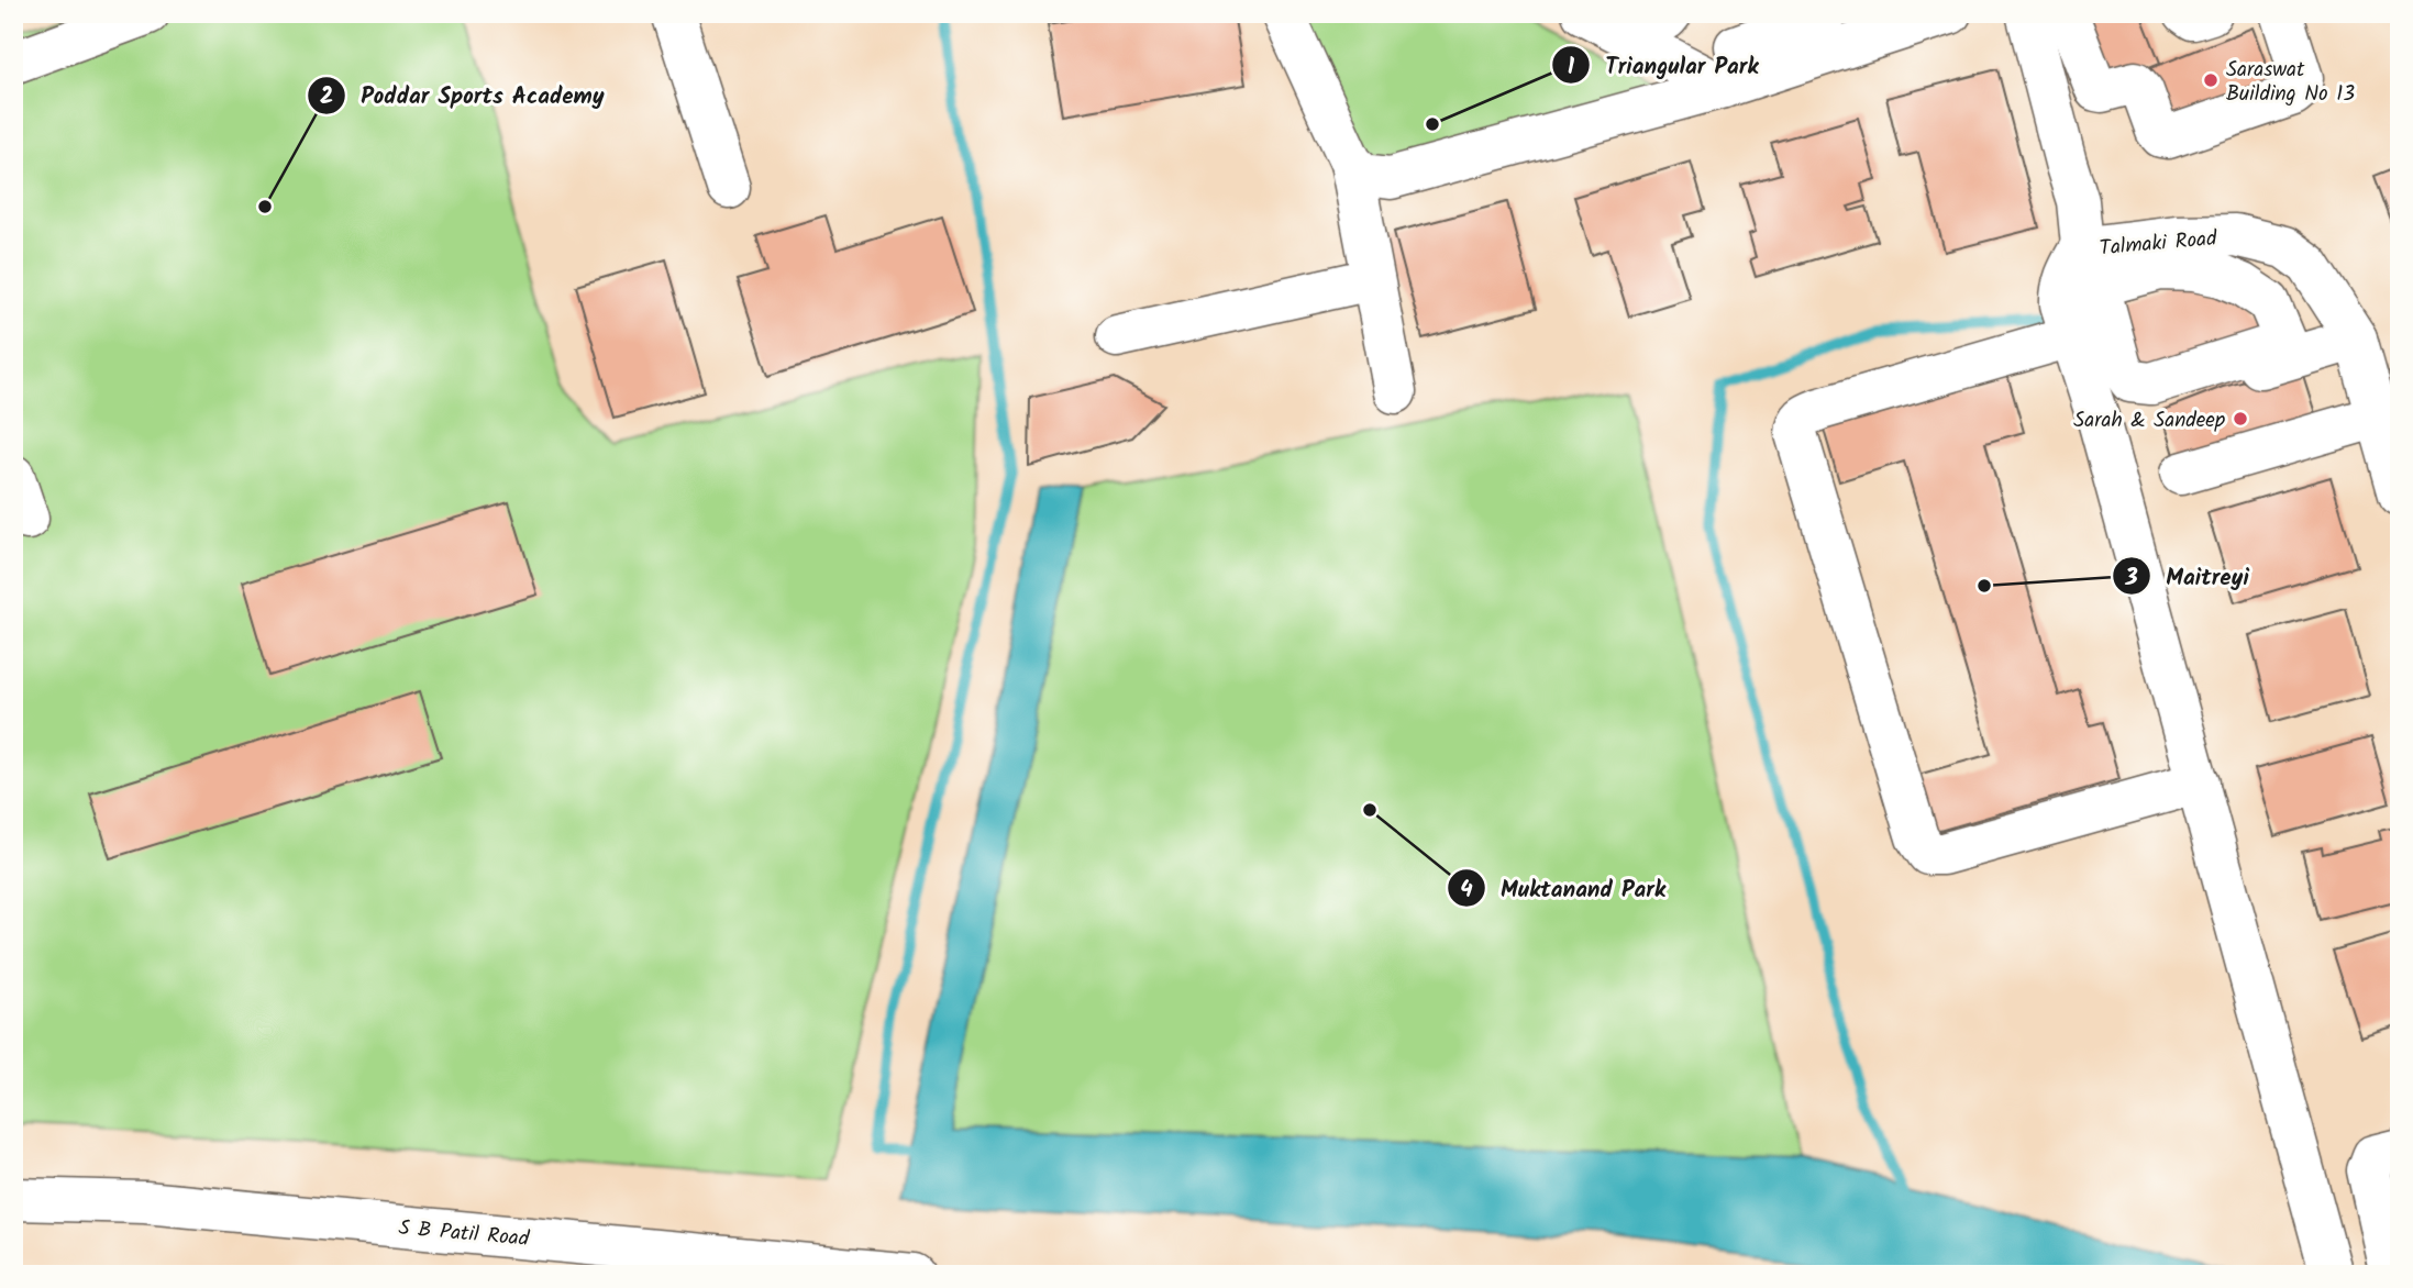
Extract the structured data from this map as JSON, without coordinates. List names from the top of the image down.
{
  "streets": {
    "street": ["Talmaki Road", "S B Patil Road"]
  },
  "places": [
    "Saraswat Building No 13",
    "Triangular Park",
    "Poddar Sports Academy",
    "Sarah & Sandeep",
    "Maitreyi",
    "Muktanand Park"
  ]
}
